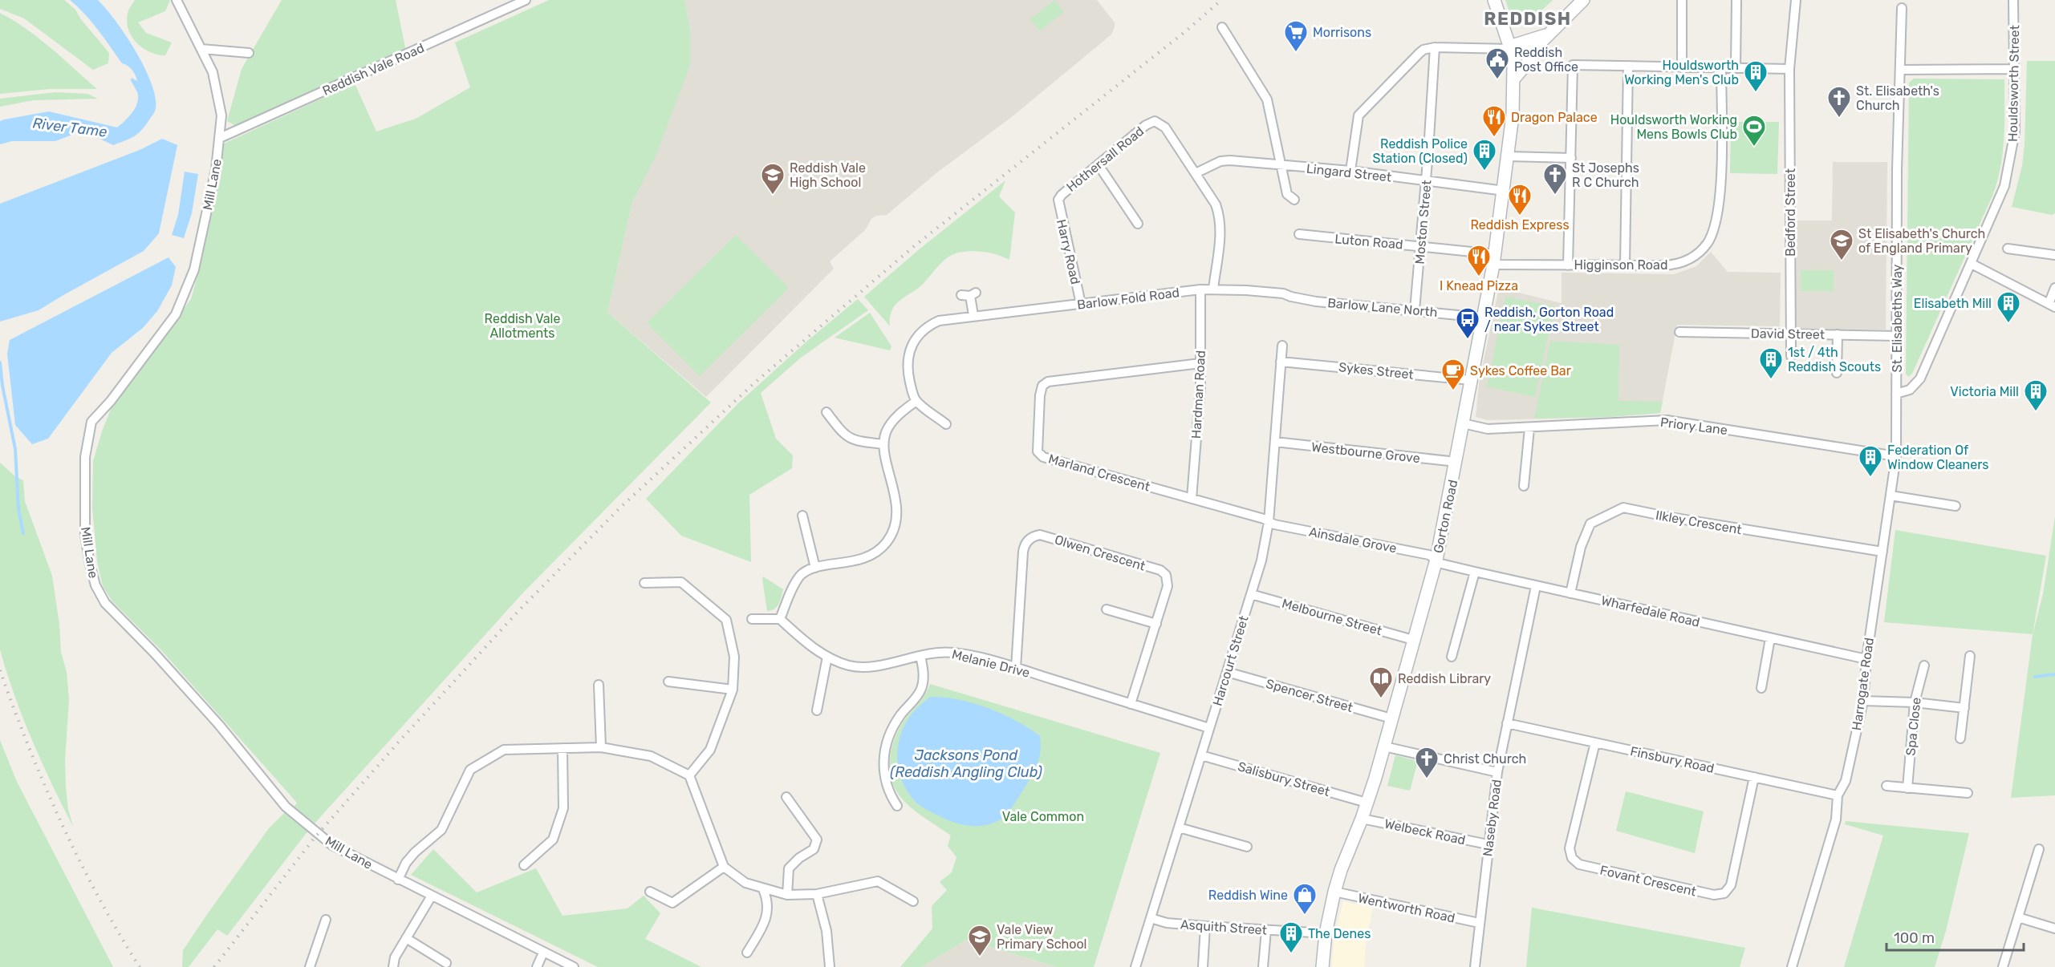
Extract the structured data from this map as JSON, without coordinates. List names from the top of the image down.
{
  "streets": {
    "main road": ["Gorton Road"],
    "street": [
      "Reddish Vale Road",
      "Houldsworth Street",
      "Hothersall Road",
      "Lingard Street",
      "Mill Lane",
      "Bedford Street",
      "Moston Street",
      "Luton Road",
      "Harry Road",
      "Higginson Road",
      "Barlow Fold Road",
      "Barlow Lane North",
      "St. Elisabeths Way",
      "David Street",
      "Sykes Street",
      "Hardman Road",
      "Priory Lane",
      "Westbourne Grove",
      "Marland Crescent",
      "Ilkley Crescent",
      "Ainsdale Grove",
      "Olwen Crescent",
      "Wharfedale Road",
      "Melbourne Street",
      "Harcourt Street",
      "Melanie Drive",
      "Harrogate Road",
      "Spencer Street",
      "Spa Close",
      "Finsbury Road",
      "Salisbury Street",
      "Naseby Road",
      "Welbeck Road",
      "Fovant Crescent",
      "Wentworth Road",
      "Asquith Street"
    ]
  },
  "crossings": [
    ["Reddish Vale Road", "Mill Lane"],
    ["Houldsworth Street", "St. Elisabeths Way"],
    ["Houldsworth Street", "Harrogate Road"],
    ["Hothersall Road", "Lingard Street"],
    ["Hothersall Road", "Harry Road"],
    ["Lingard Street", "Moston Street"],
    ["Lingard Street", "Gorton Road"],
    ["Bedford Street", "David Street"],
    ["Moston Street", "Luton Road"],
    ["Moston Street", "Barlow Lane North"],
    ["Luton Road", "Higginson Road"],
    ["Luton Road", "Gorton Road"],
    ["Harry Road", "Barlow Fold Road"],
    ["Higginson Road", "Gorton Road"],
    ["Barlow Fold Road", "Barlow Lane North"],
    ["Barlow Fold Road", "Hardman Road"],
    ["Barlow Lane North", "Gorton Road"],
    ["St. Elisabeths Way", "David Street"],
    ["St. Elisabeths Way", "Harrogate Road"],
    ["Sykes Street", "Gorton Road"],
    ["Sykes Street", "Harcourt Street"],
    ["Hardman Road", "Marland Crescent"],
    ["Priory Lane", "Gorton Road"],
    ["Priory Lane", "Harrogate Road"],
    ["Westbourne Grove", "Gorton Road"],
    ["Westbourne Grove", "Harcourt Street"],
    ["Marland Crescent", "Ainsdale Grove"],
    ["Marland Crescent", "Harcourt Street"],
    ["Gorton Road", "Ainsdale Grove"],
    ["Gorton Road", "Wharfedale Road"],
    ["Gorton Road", "Melbourne Street"],
    ["Gorton Road", "Spencer Street"],
    ["Gorton Road", "Salisbury Street"],
    ["Gorton Road", "Welbeck Road"],
    ["Gorton Road", "Wentworth Road"],
    ["Gorton Road", "Asquith Street"],
    ["Ilkley Crescent", "Wharfedale Road"],
    ["Ilkley Crescent", "Harrogate Road"],
    ["Ainsdale Grove", "Wharfedale Road"],
    ["Ainsdale Grove", "Harcourt Street"],
    ["Olwen Crescent", "Melanie Drive"],
    ["Wharfedale Road", "Harrogate Road"],
    ["Wharfedale Road", "Naseby Road"],
    ["Melbourne Street", "Harcourt Street"],
    ["Harcourt Street", "Melanie Drive"],
    ["Harcourt Street", "Spencer Street"],
    ["Harcourt Street", "Salisbury Street"],
    ["Harcourt Street", "Asquith Street"],
    ["Harrogate Road", "Finsbury Road"],
    ["Finsbury Road", "Naseby Road"],
    ["Finsbury Road", "Fovant Crescent"],
    ["Naseby Road", "Welbeck Road"],
    ["Naseby Road", "Wentworth Road"]
  ],
  "districts": ["REDDISH"],
  "water": ["River Tame", "Jacksons Pond (Reddish Angling Club)"],
  "parks": ["Reddish Vale Allotments", "Vale Common"],
  "places": {
    "supermarket": ["Morrisons"],
    "public building": ["Reddish Post Office"],
    "building": [
      "Houldsworth Working Men's Club",
      "Reddish Police Station (Closed)",
      "Elisabeth Mill",
      "1st / 4th Reddish Scouts",
      "Victoria Mill",
      "Federation Of Window Cleaners",
      "The Denes"
    ],
    "church": ["St. Elisabeth's Church", "St Josephs R C Church", "Christ Church"],
    "restaurant": ["Dragon Palace", "Reddish Express", "I Knead Pizza"],
    "sports": ["Houldsworth Working Mens Bowls Club"],
    "school or university": ["Reddish Vale High School", "St Elisabeth's Church of England Primary", "Vale View Primary School"],
    "bus stop": ["Reddish, Gorton Road / near Sykes Street"],
    "cafe": ["Sykes Coffee Bar"],
    "library": ["Reddish Library"],
    "shop": ["Reddish Wine"]
  },
  "scale_bar": "100 m"
}
